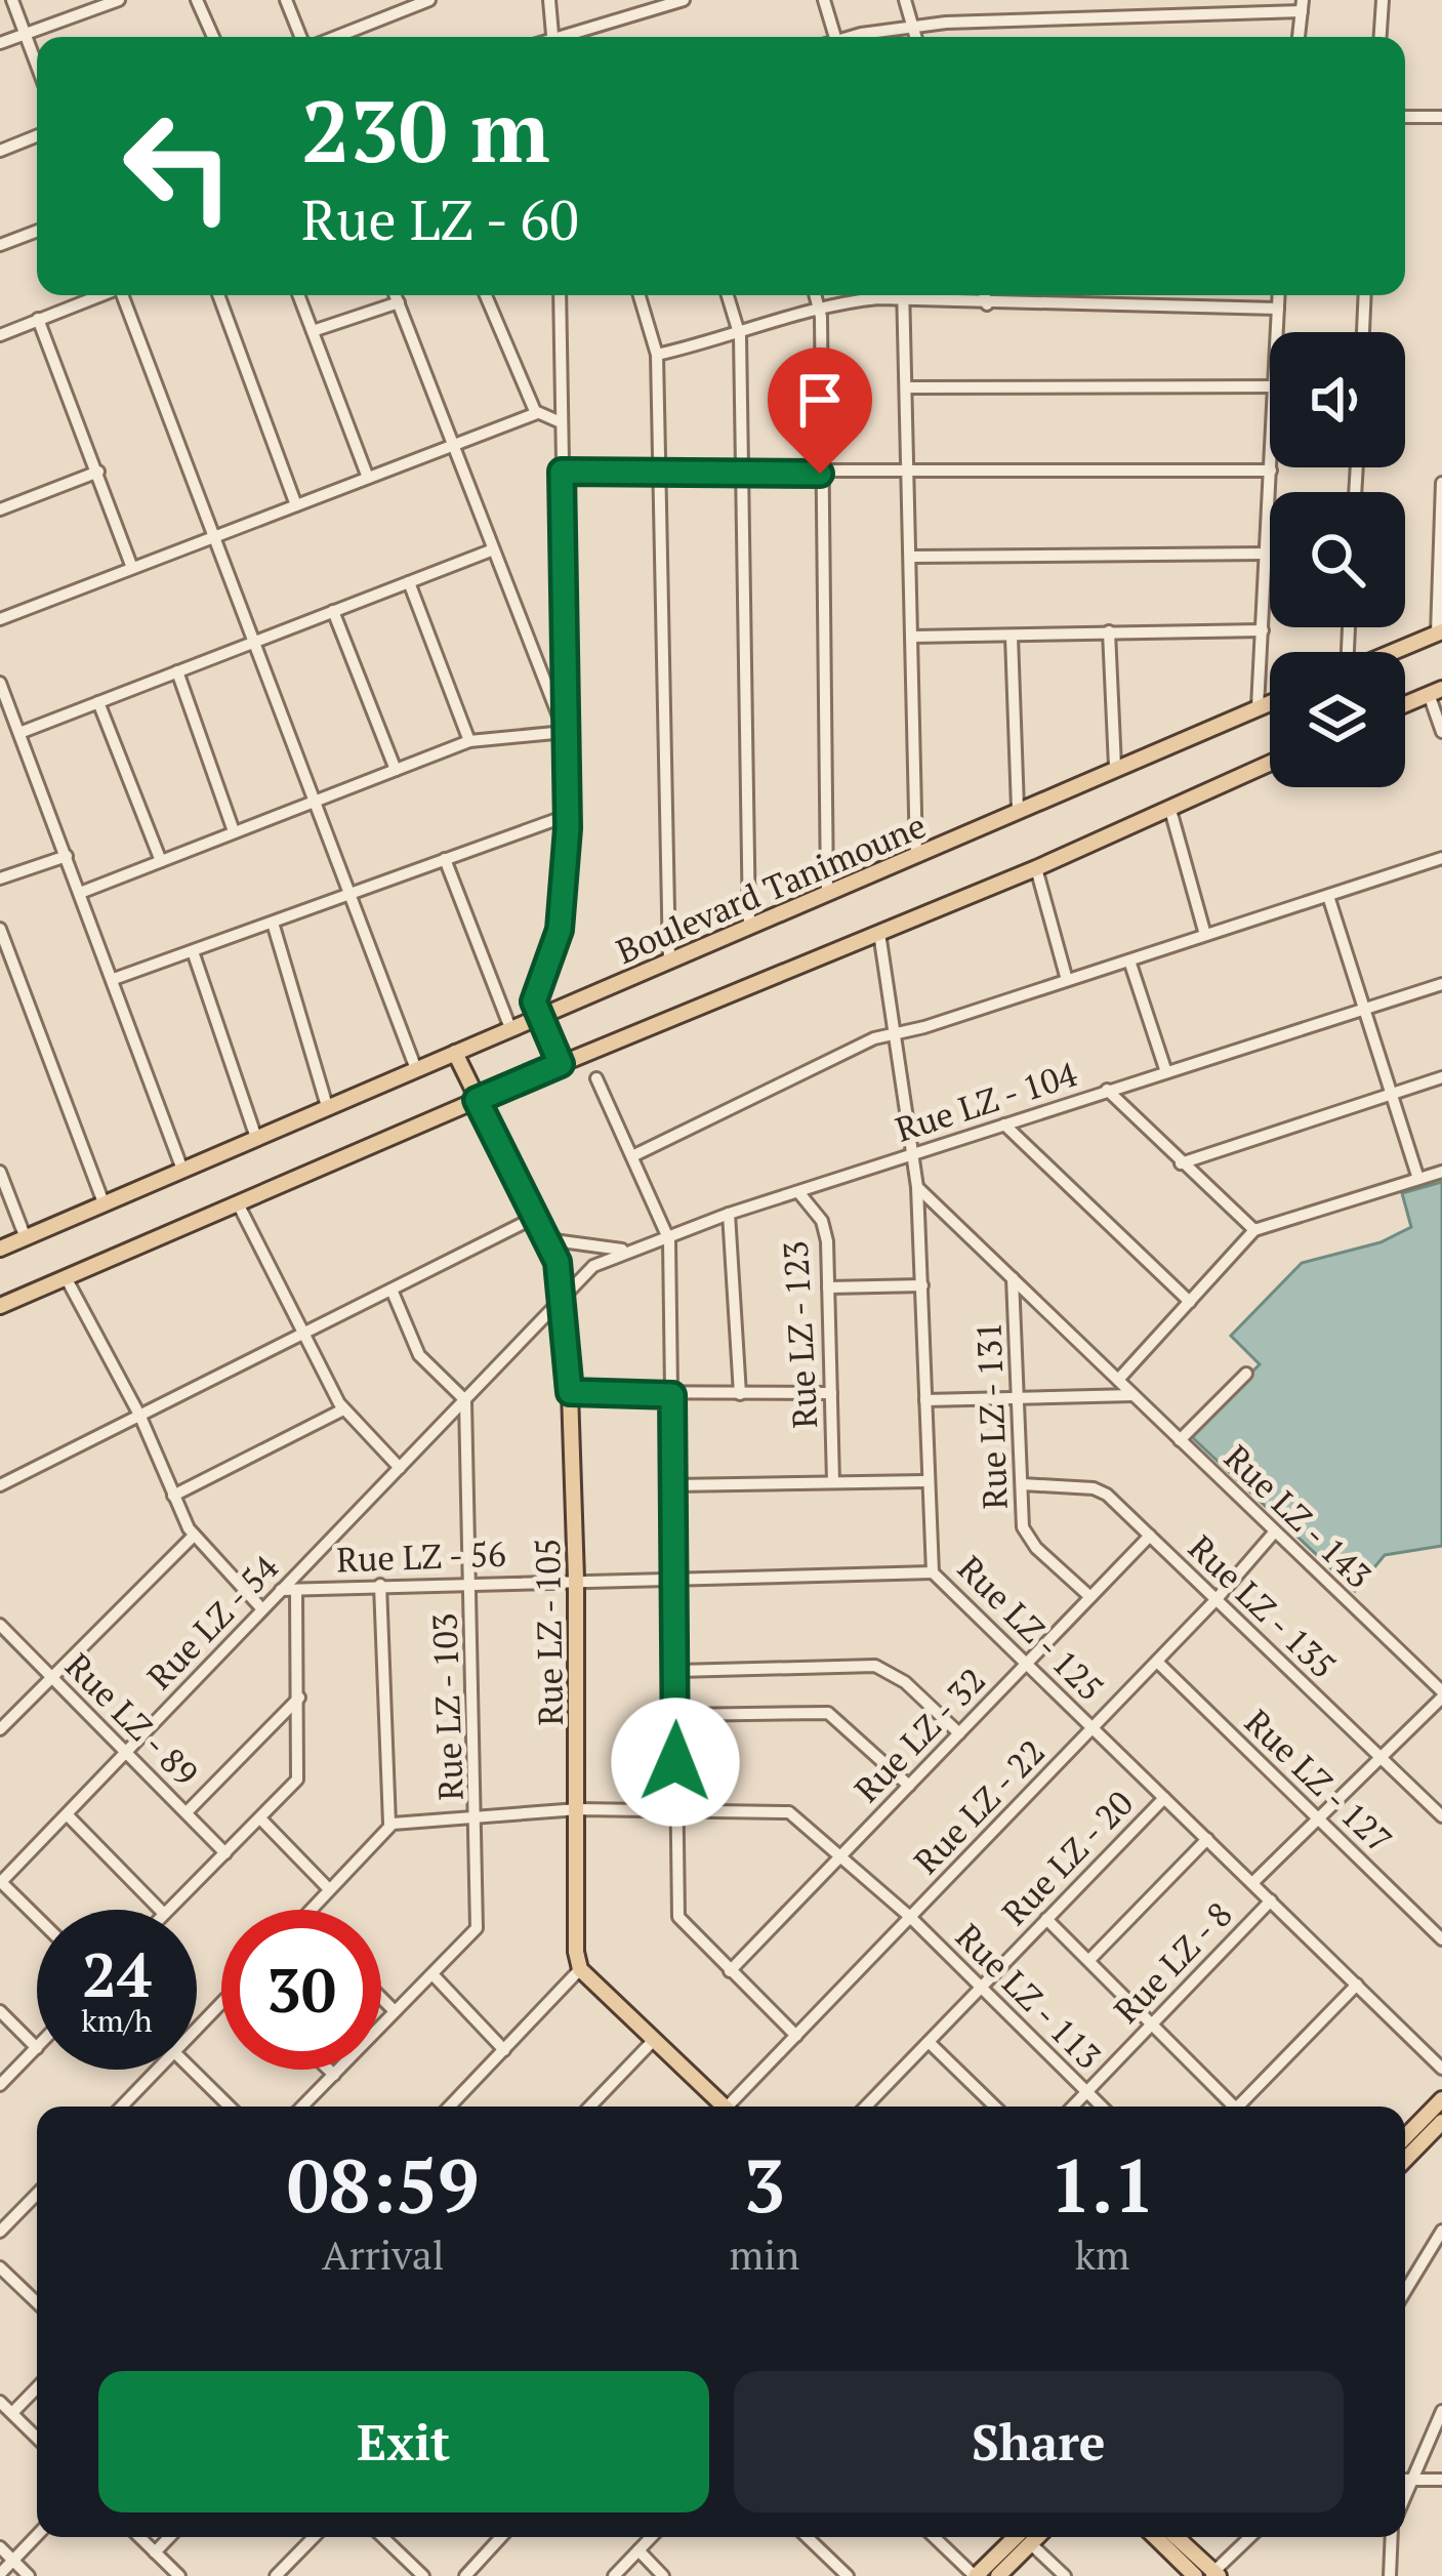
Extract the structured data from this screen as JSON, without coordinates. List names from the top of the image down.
{
  "streets": {
    "main road": ["Boulevard Tanimoune", "Rue LZ - 105"],
    "street": [
      "Rue LZ - 104",
      "Rue LZ - 123",
      "Rue LZ - 131",
      "Rue LZ - 143",
      "Rue LZ - 56",
      "Rue LZ - 135",
      "Rue LZ - 54",
      "Rue LZ - 125",
      "Rue LZ - 103",
      "Rue LZ - 89",
      "Rue LZ - 32",
      "Rue LZ - 127",
      "Rue LZ - 22",
      "Rue LZ - 20",
      "Rue LZ - 8",
      "Rue LZ - 113"
    ]
  },
  "crossings": [
    ["Boulevard Tanimoune", "Rue LZ - 105"],
    ["Rue LZ - 104", "Rue LZ - 123"],
    ["Rue LZ - 104", "Rue LZ - 54"],
    ["Rue LZ - 104", "Rue LZ - 125"],
    ["Rue LZ - 104", "Rue LZ - 105"],
    ["Rue LZ - 104", "Rue LZ - 103"],
    ["Rue LZ - 131", "Rue LZ - 135"],
    ["Rue LZ - 131", "Rue LZ - 32"],
    ["Rue LZ - 143", "Rue LZ - 22"],
    ["Rue LZ - 56", "Rue LZ - 54"],
    ["Rue LZ - 56", "Rue LZ - 125"],
    ["Rue LZ - 56", "Rue LZ - 105"],
    ["Rue LZ - 56", "Rue LZ - 103"],
    ["Rue LZ - 135", "Rue LZ - 32"],
    ["Rue LZ - 135", "Rue LZ - 22"],
    ["Rue LZ - 54", "Rue LZ - 103"],
    ["Rue LZ - 54", "Rue LZ - 89"],
    ["Rue LZ - 125", "Rue LZ - 32"],
    ["Rue LZ - 125", "Rue LZ - 22"],
    ["Rue LZ - 125", "Rue LZ - 20"],
    ["Rue LZ - 125", "Rue LZ - 8"],
    ["Rue LZ - 105", "Rue LZ - 113"],
    ["Rue LZ - 103", "Rue LZ - 113"],
    ["Rue LZ - 32", "Rue LZ - 113"],
    ["Rue LZ - 127", "Rue LZ - 22"],
    ["Rue LZ - 22", "Rue LZ - 113"],
    ["Rue LZ - 20", "Rue LZ - 113"],
    ["Rue LZ - 8", "Rue LZ - 113"]
  ],
  "page": {
    "turn": ["230 m", "Rue LZ - 60"],
    "speed": "24 km/h",
    "limit": "30",
    "eta": [
      "08:59",
      "Arrival",
      "3",
      "min",
      "1.1",
      "km"
    ],
    "buttons": ["Exit", "Share"]
  }
}
